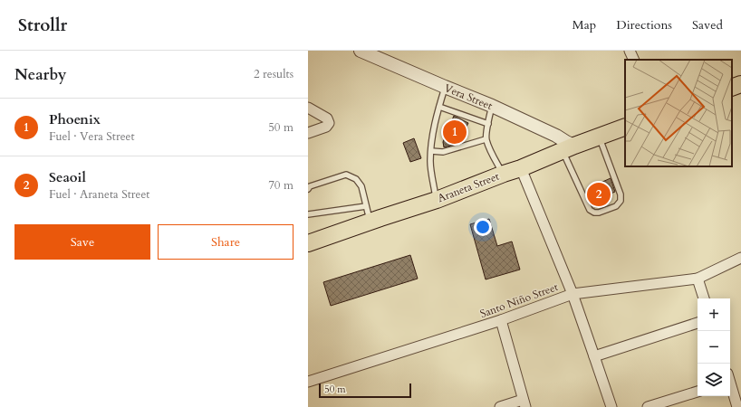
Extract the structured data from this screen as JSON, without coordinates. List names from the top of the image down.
{
  "streets": {
    "highway": ["Araneta Street"],
    "street": ["Vera Street", "Santo Niño Street"]
  },
  "crossings": [
    ["Vera Street", "Araneta Street"]
  ],
  "scale_bar": "50 m",
  "page": {
    "header": "Strollr",
    "nav": ["Map", "Directions", "Saved"],
    "heading": ["Nearby", "2 results"],
    "list": [
      {
        "mark": "1",
        "name": "Phoenix",
        "note": "Fuel · Vera Street",
        "value": "50 m"
      },
      {
        "mark": "2",
        "name": "Seaoil",
        "note": "Fuel · Araneta Street",
        "value": "70 m"
      }
    ],
    "pins": ["1", "2"],
    "buttons": ["Save", "Share"],
    "map_buttons": ["+", "−"],
    "scale": "50 m"
  }
}
